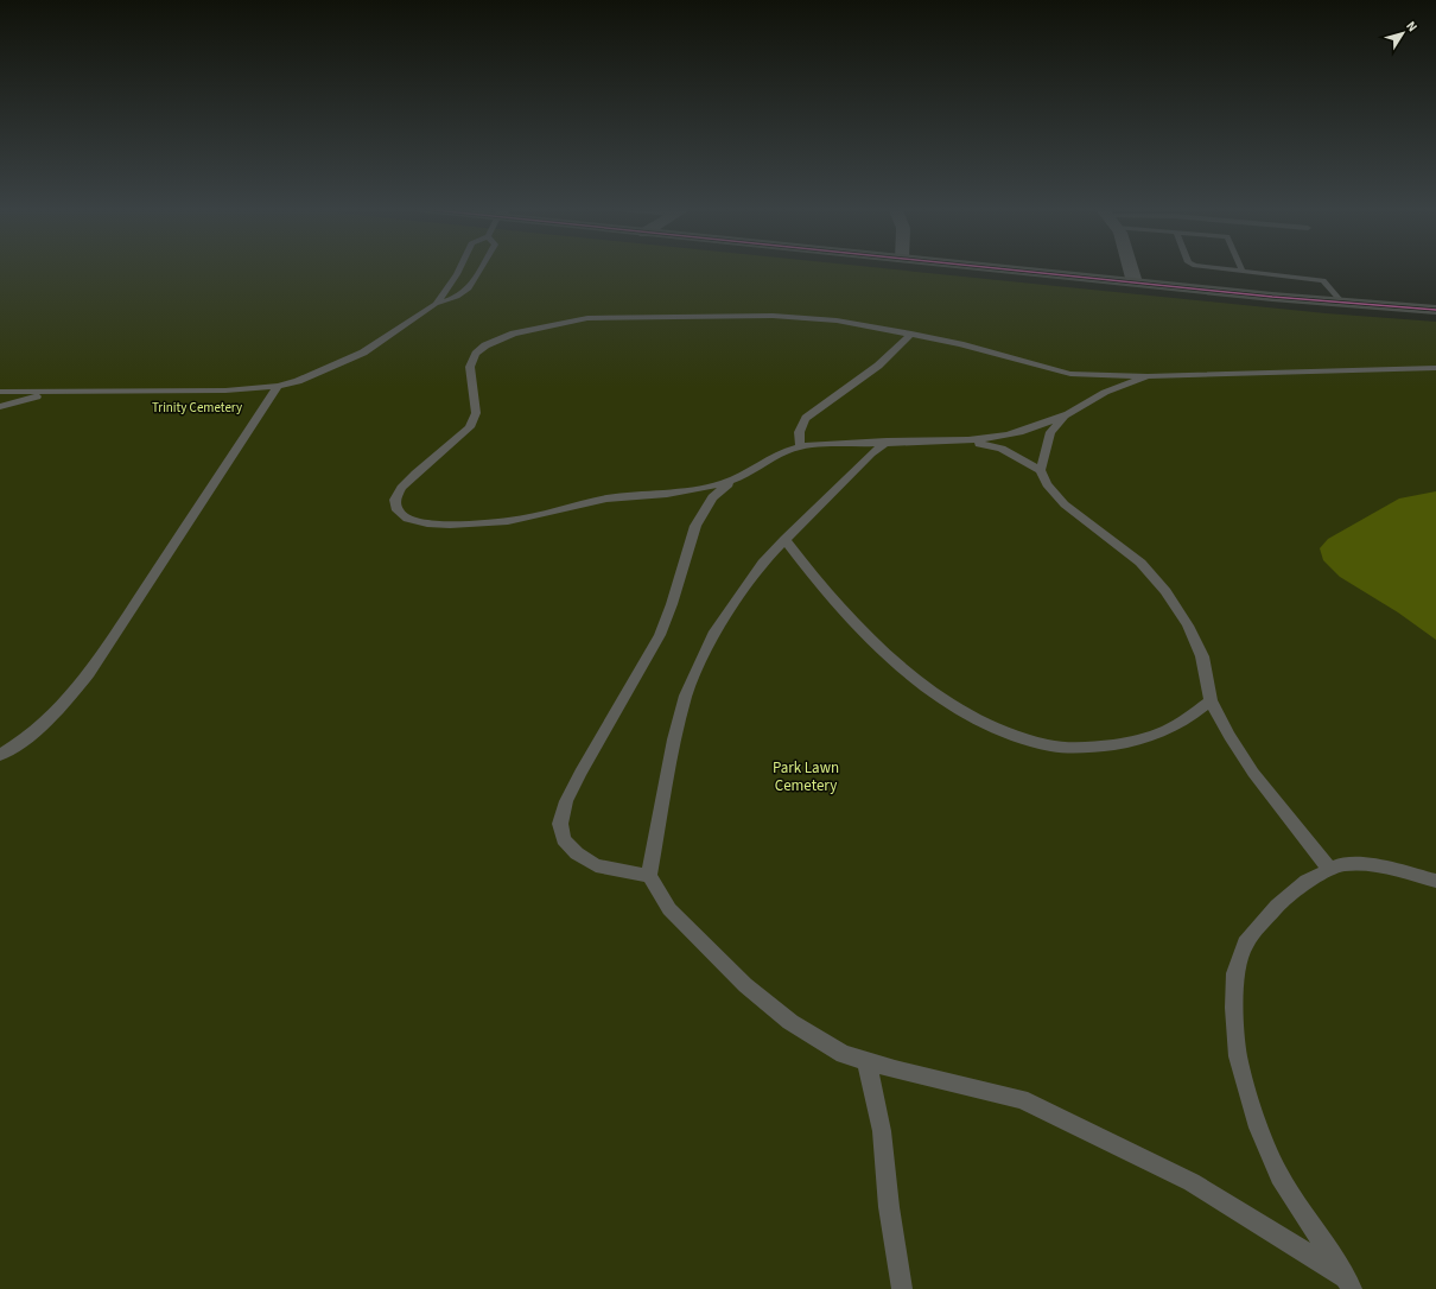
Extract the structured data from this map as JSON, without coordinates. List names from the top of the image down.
{
  "parks": ["Trinity Cemetery", "Park Lawn Cemetery"],
  "north": "top right"
}
